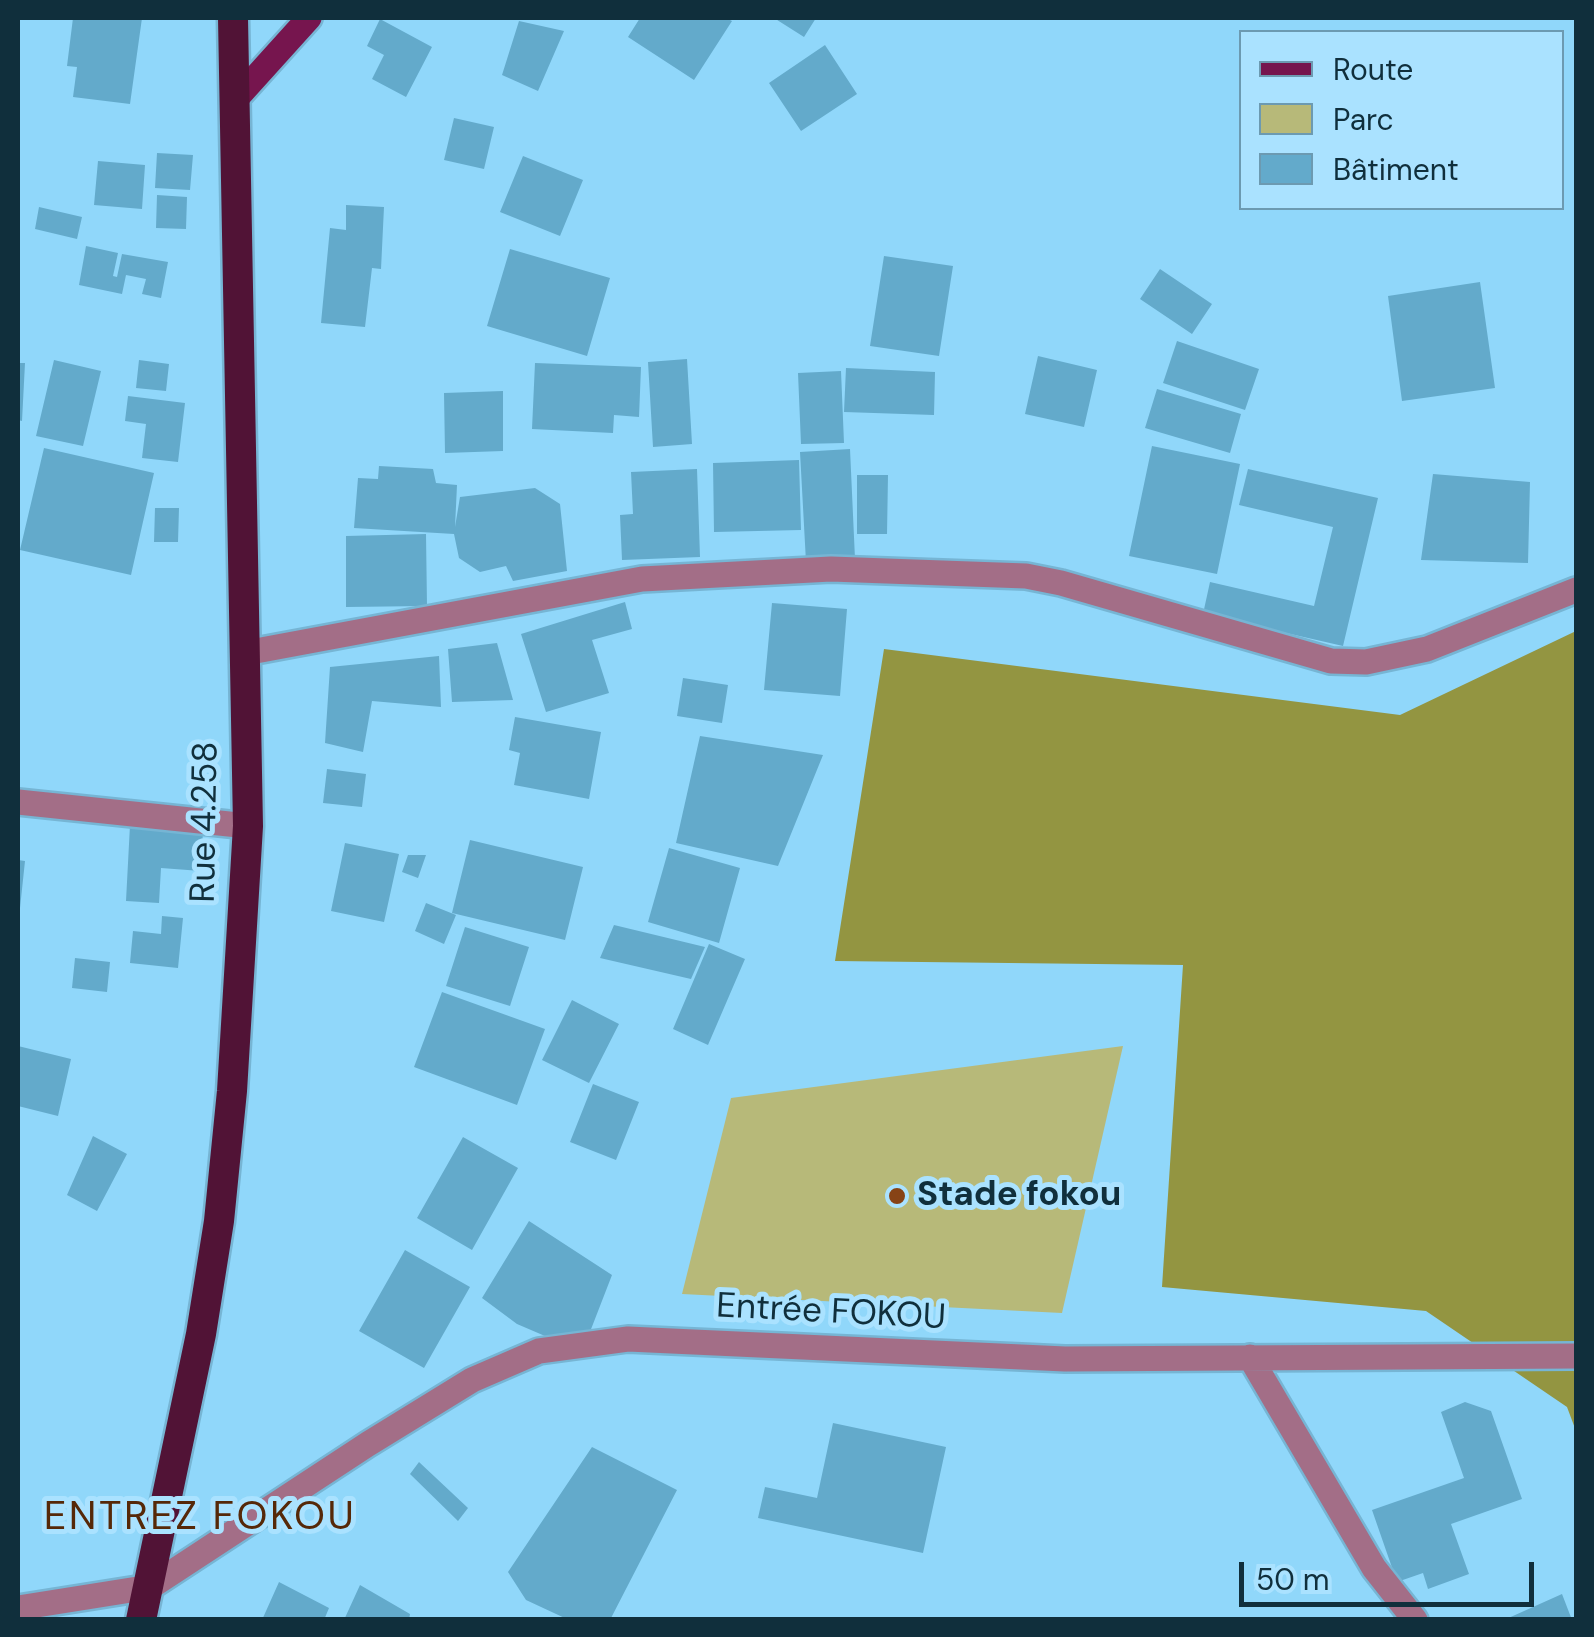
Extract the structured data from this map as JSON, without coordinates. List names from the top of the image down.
{
  "streets": {
    "highway": ["Rue 4.258"],
    "street": ["Entrée FOKOU"]
  },
  "crossings": [
    ["Rue 4.258", "Entrée FOKOU"]
  ],
  "districts": ["ENTREZ FOKOU"],
  "places": ["Stade fokou"],
  "legend": ["Route", "Parc", "Bâtiment"],
  "scale_bar": "50 m"
}
